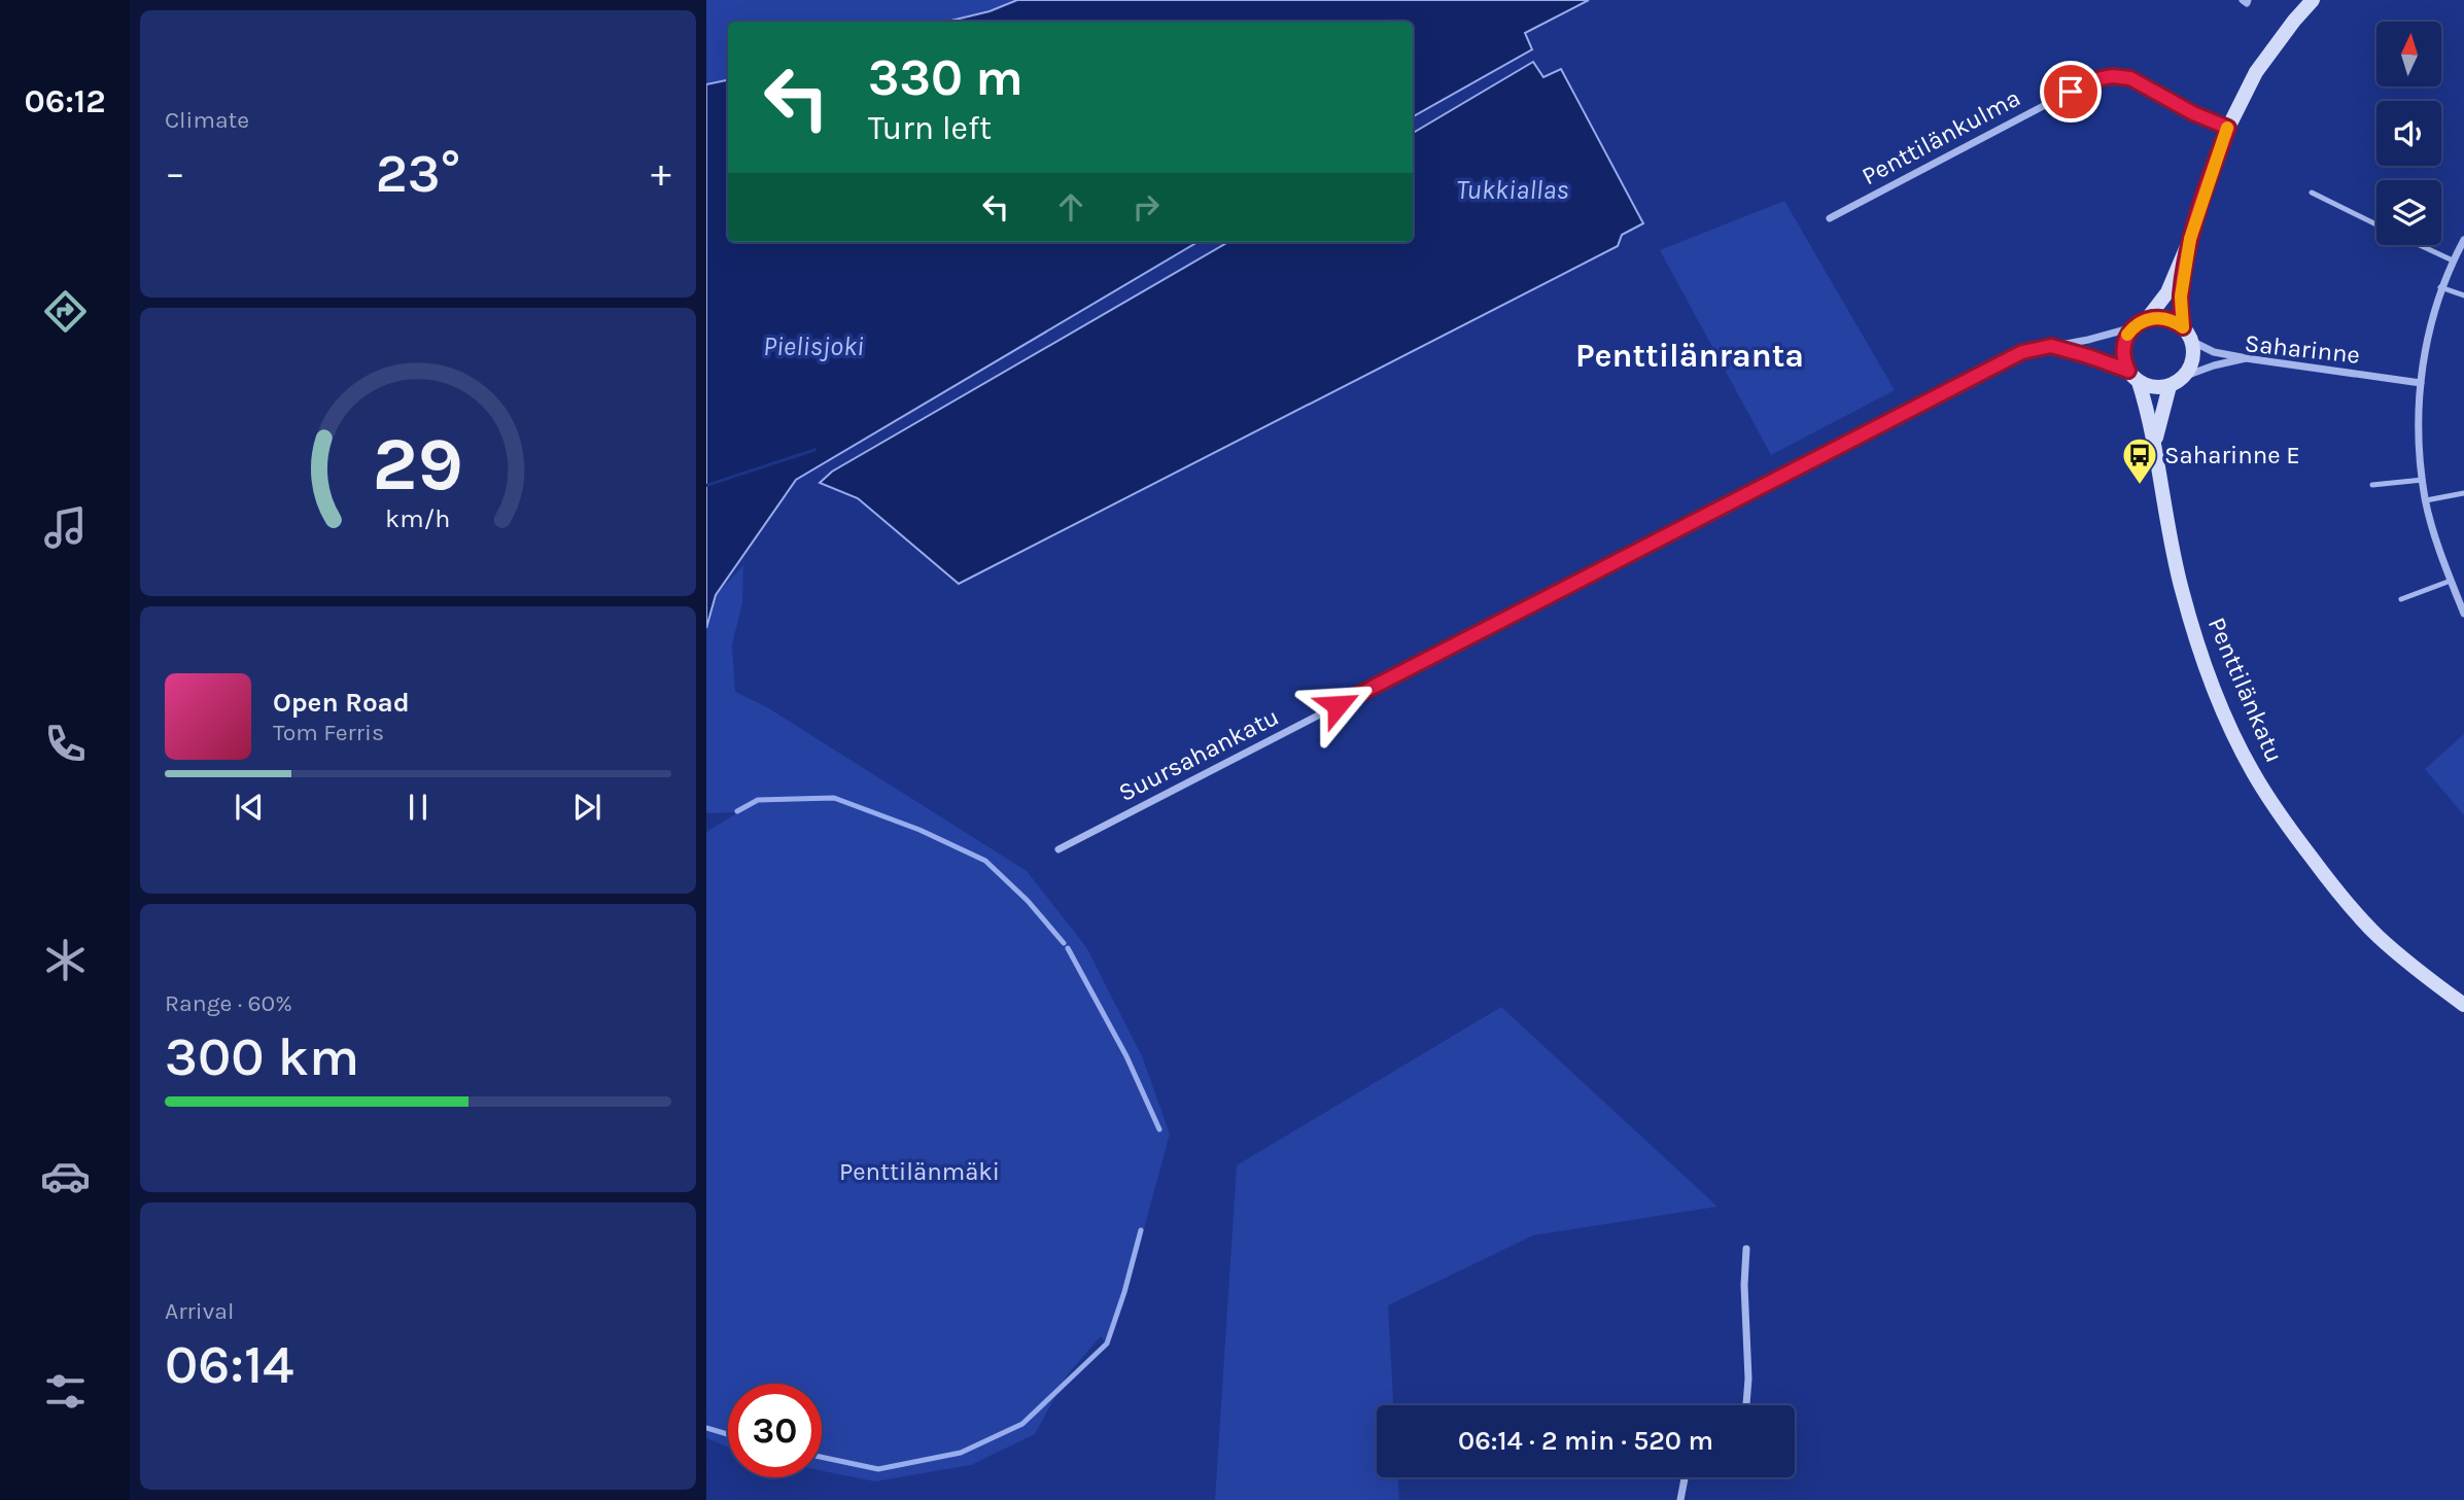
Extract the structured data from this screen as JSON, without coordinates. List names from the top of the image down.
{
  "streets": {
    "street": [
      "Penttilänkulma",
      "Saharinne",
      "Penttilänkatu",
      "Suursahankatu"
    ]
  },
  "crossings": [
    ["Saharinne", "Penttilänkatu"],
    ["Saharinne", "Suursahankatu"],
    ["Penttilänkatu", "Suursahankatu"]
  ],
  "districts": ["Penttilänranta"],
  "water": ["Tukkiallas", "Pielisjoki"],
  "parks": ["Penttilänmäki"],
  "places": {
    "bus stop": ["Saharinne E"]
  },
  "north": "top",
  "page": {
    "tabs": "06:12",
    "tile": [
      "Climate",
      ["Range · 60%", "300 km"],
      ["Arrival", "06:14"]
    ],
    "turn": ["330 m", "Turn left"],
    "heat": ["−", "23°", "+"],
    "song": ["Open Road", "Tom Ferris"],
    "limit": "30",
    "trip": "06:14 · 2 min · 520 m",
    "gauge": ["29", "km/h"]
  }
}
